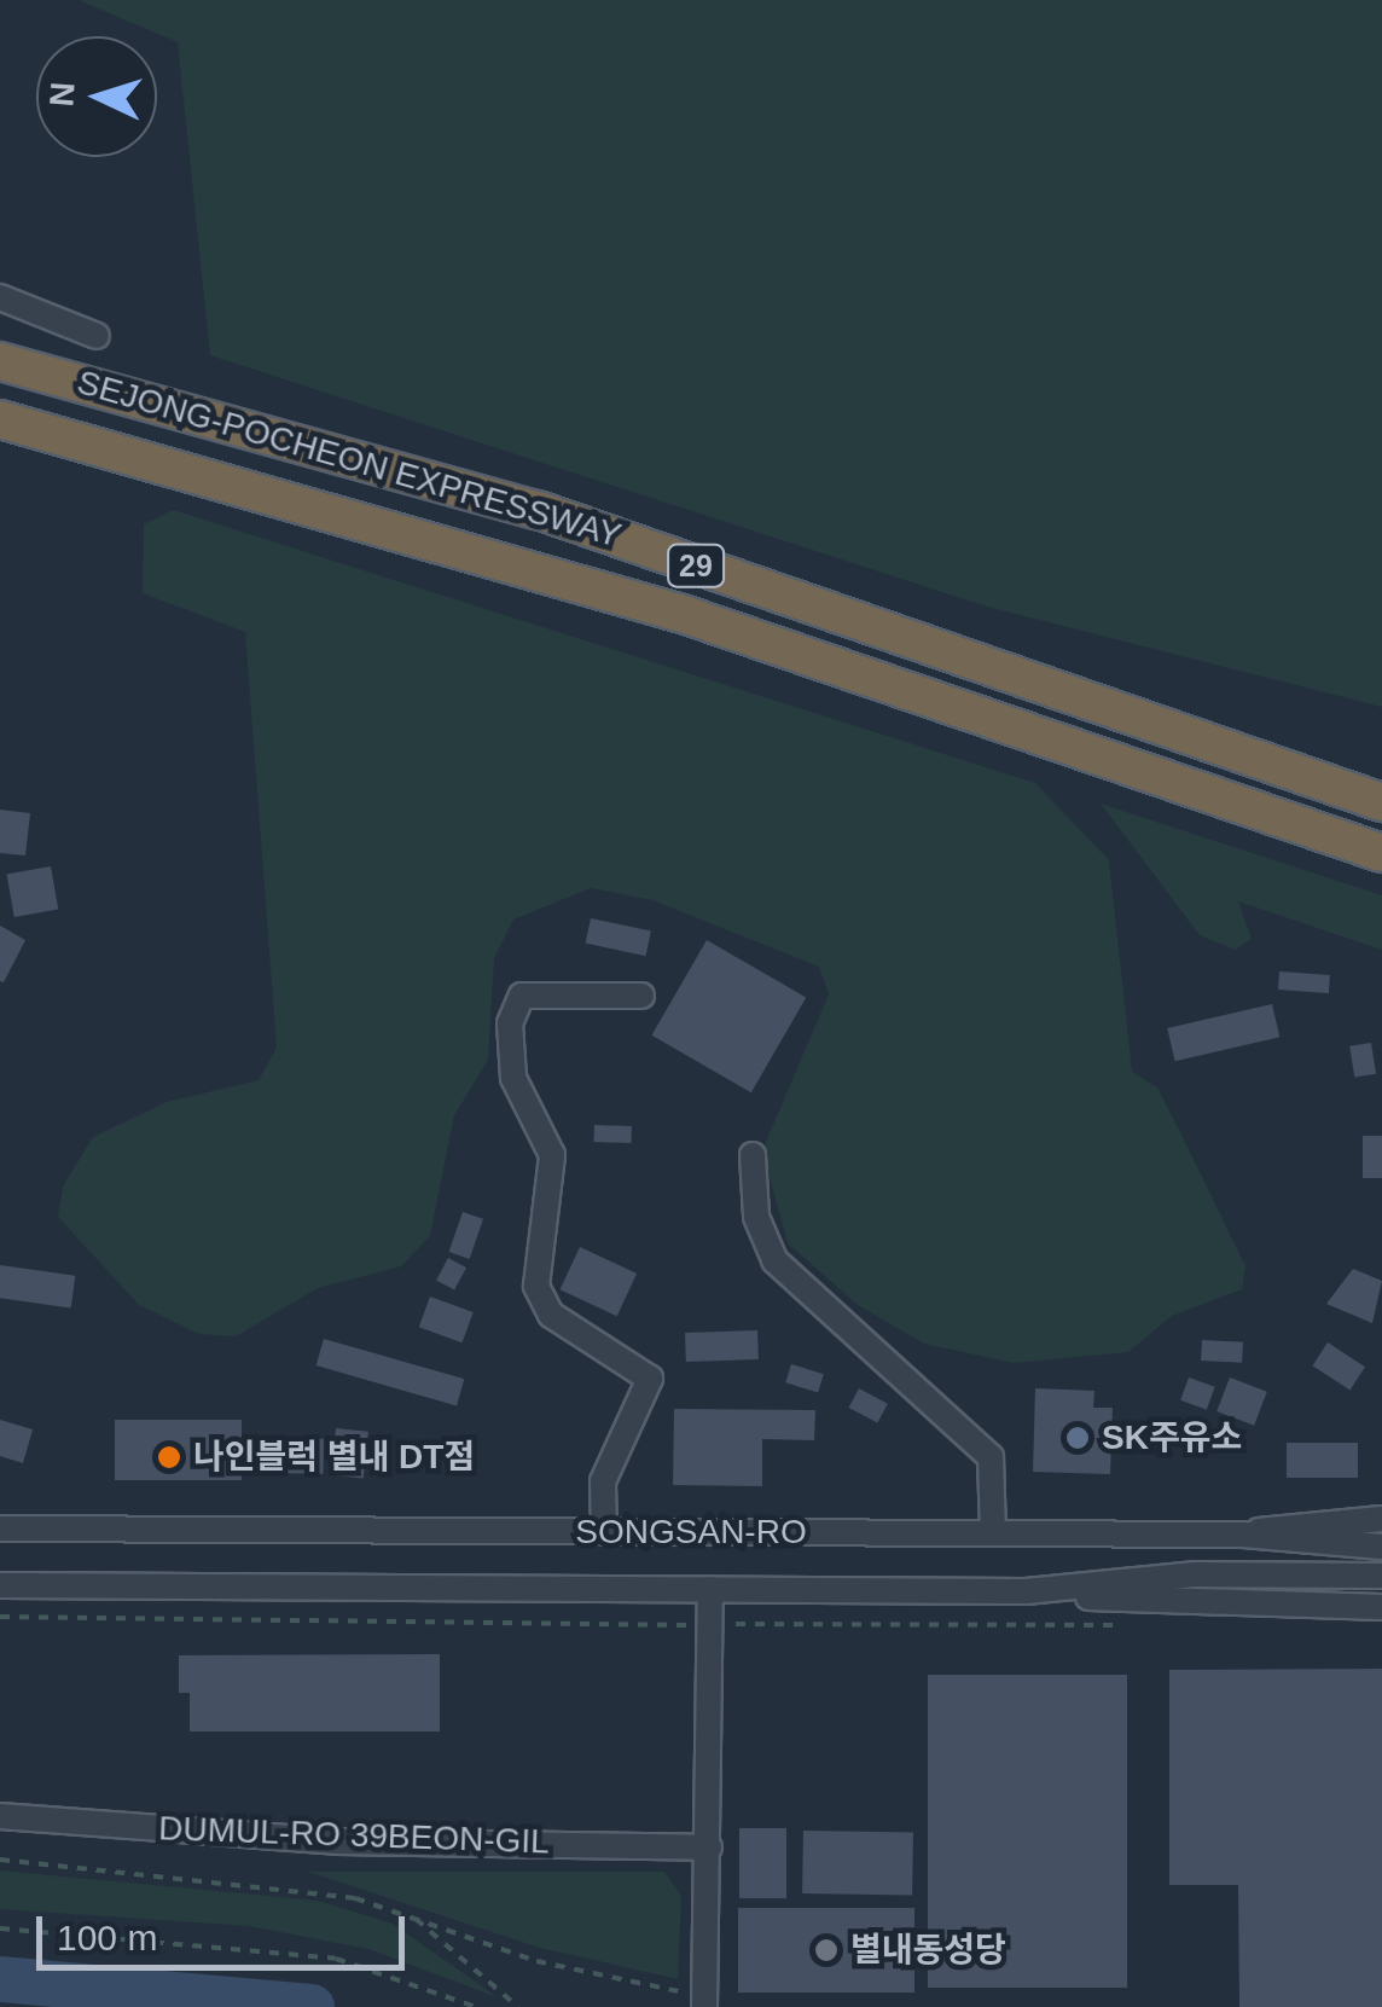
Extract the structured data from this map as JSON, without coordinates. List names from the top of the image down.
{
  "streets": {
    "highway": ["SEJONG-POCHEON EXPRESSWAY", "29"],
    "street": ["SONGSAN-RO", "DUMUL-RO 39BEON-GIL"]
  },
  "places": ["SK주유소", "나인블럭 별내 DT점", "별내동성당"],
  "scale_bar": "100 m",
  "north": "left"
}
